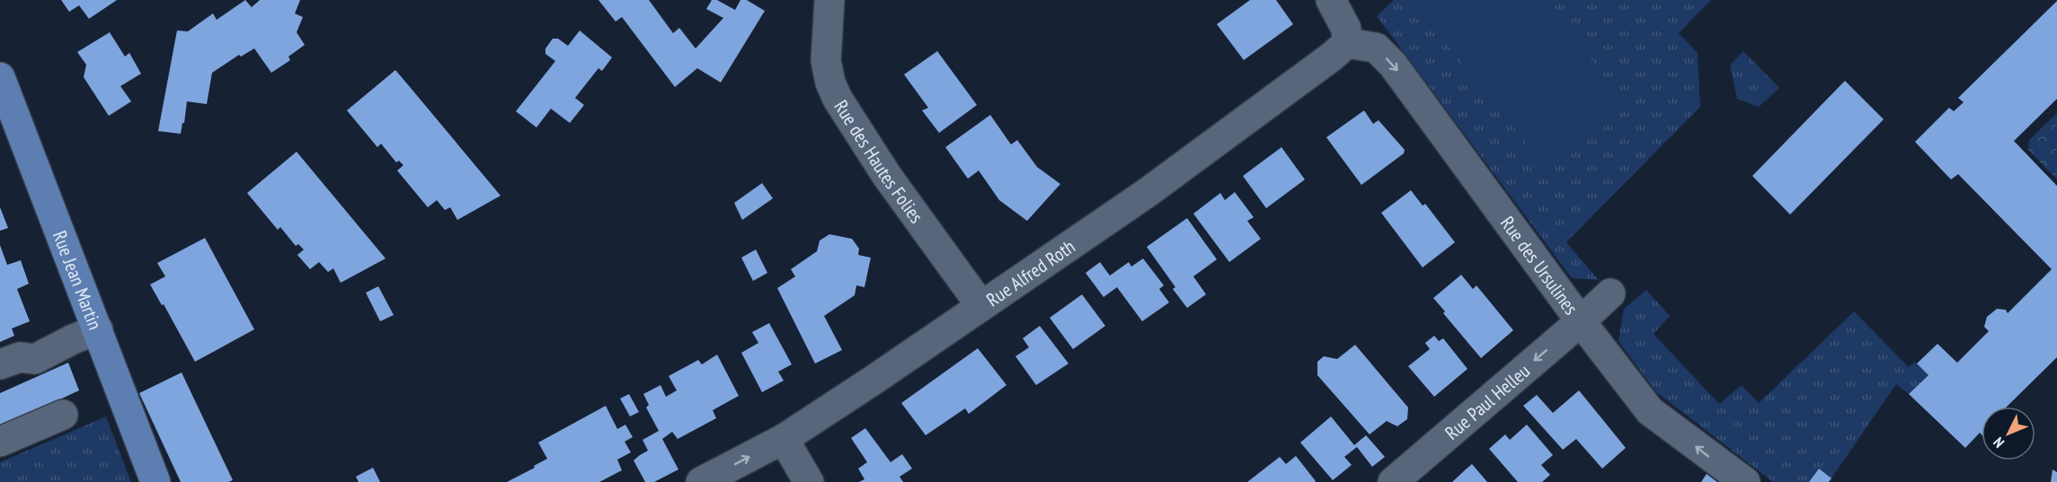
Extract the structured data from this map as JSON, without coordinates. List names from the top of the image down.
{
  "streets": {
    "main road": ["Rue Jean Martin"],
    "street": [
      "Rue des Hautes Folies",
      "Rue des Ursulines",
      "Rue Alfred Roth",
      "Rue Paul Helleu"
    ]
  },
  "crossings": [
    ["Rue des Hautes Folies", "Rue Alfred Roth"],
    ["Rue des Ursulines", "Rue Alfred Roth"],
    ["Rue des Ursulines", "Rue Paul Helleu"]
  ],
  "one_way": ["Rue Paul Helleu"],
  "north": "bottom left"
}
